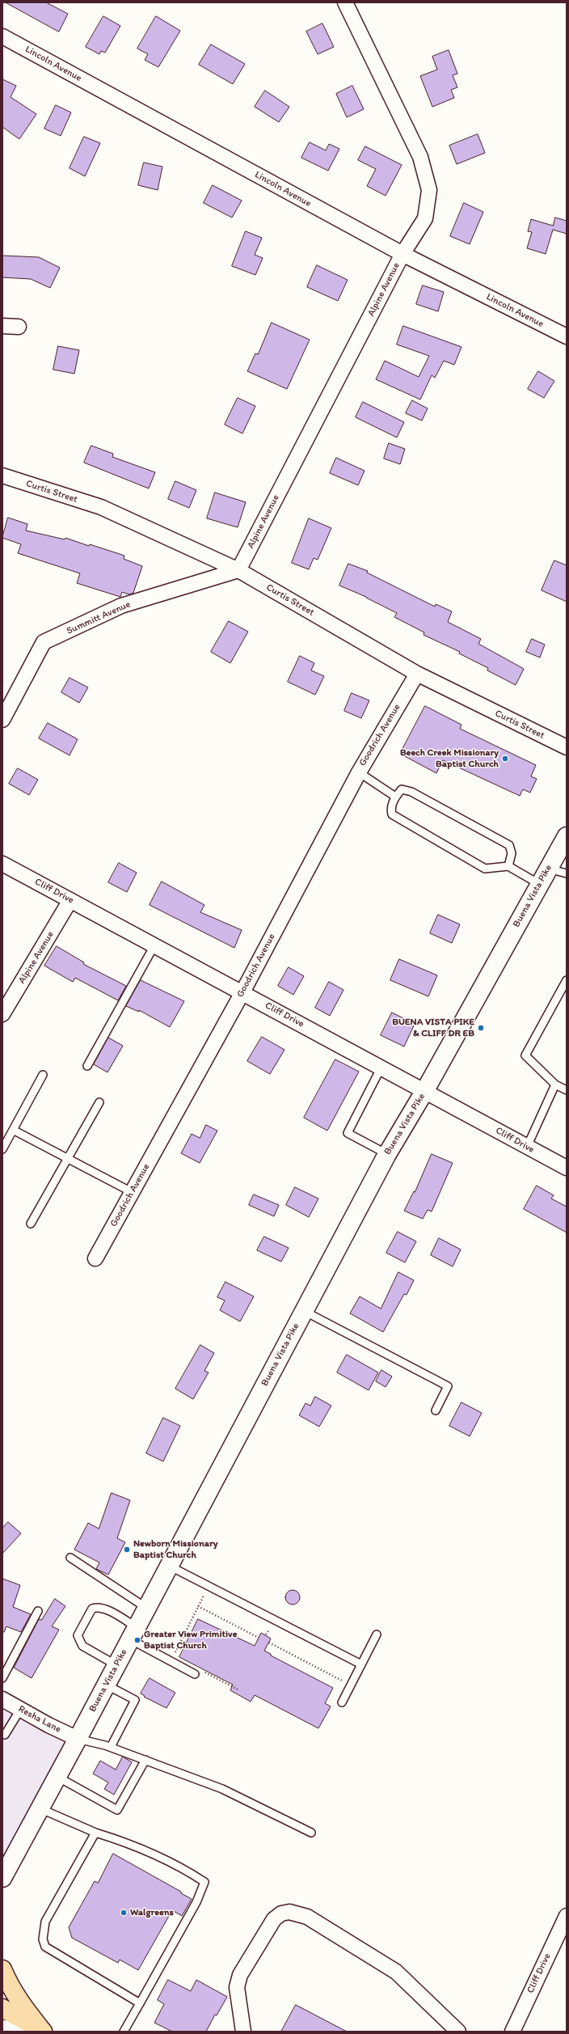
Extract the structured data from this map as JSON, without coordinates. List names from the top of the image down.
{
  "streets": {
    "main road": ["Buena Vista Pike"],
    "street": [
      "Lincoln Avenue",
      "Alpine Avenue",
      "Curtis Street",
      "Summitt Avenue",
      "Goodrich Avenue",
      "Cliff Drive",
      "Resha Lane"
    ]
  },
  "crossings": [
    ["Lincoln Avenue", "Alpine Avenue"],
    ["Alpine Avenue", "Curtis Street"],
    ["Alpine Avenue", "Summitt Avenue"],
    ["Alpine Avenue", "Cliff Drive"],
    ["Curtis Street", "Summitt Avenue"],
    ["Curtis Street", "Goodrich Avenue"],
    ["Goodrich Avenue", "Cliff Drive"],
    ["Cliff Drive", "Buena Vista Pike"],
    ["Buena Vista Pike", "Resha Lane"]
  ],
  "places": [
    "Beech Creek Missionary Baptist Church",
    "BUENA VISTA PIKE & CLIFF DR EB",
    "Newborn Missionary Baptist Church",
    "Greater View Primitive Baptist Church",
    "Walgreens"
  ]
}
